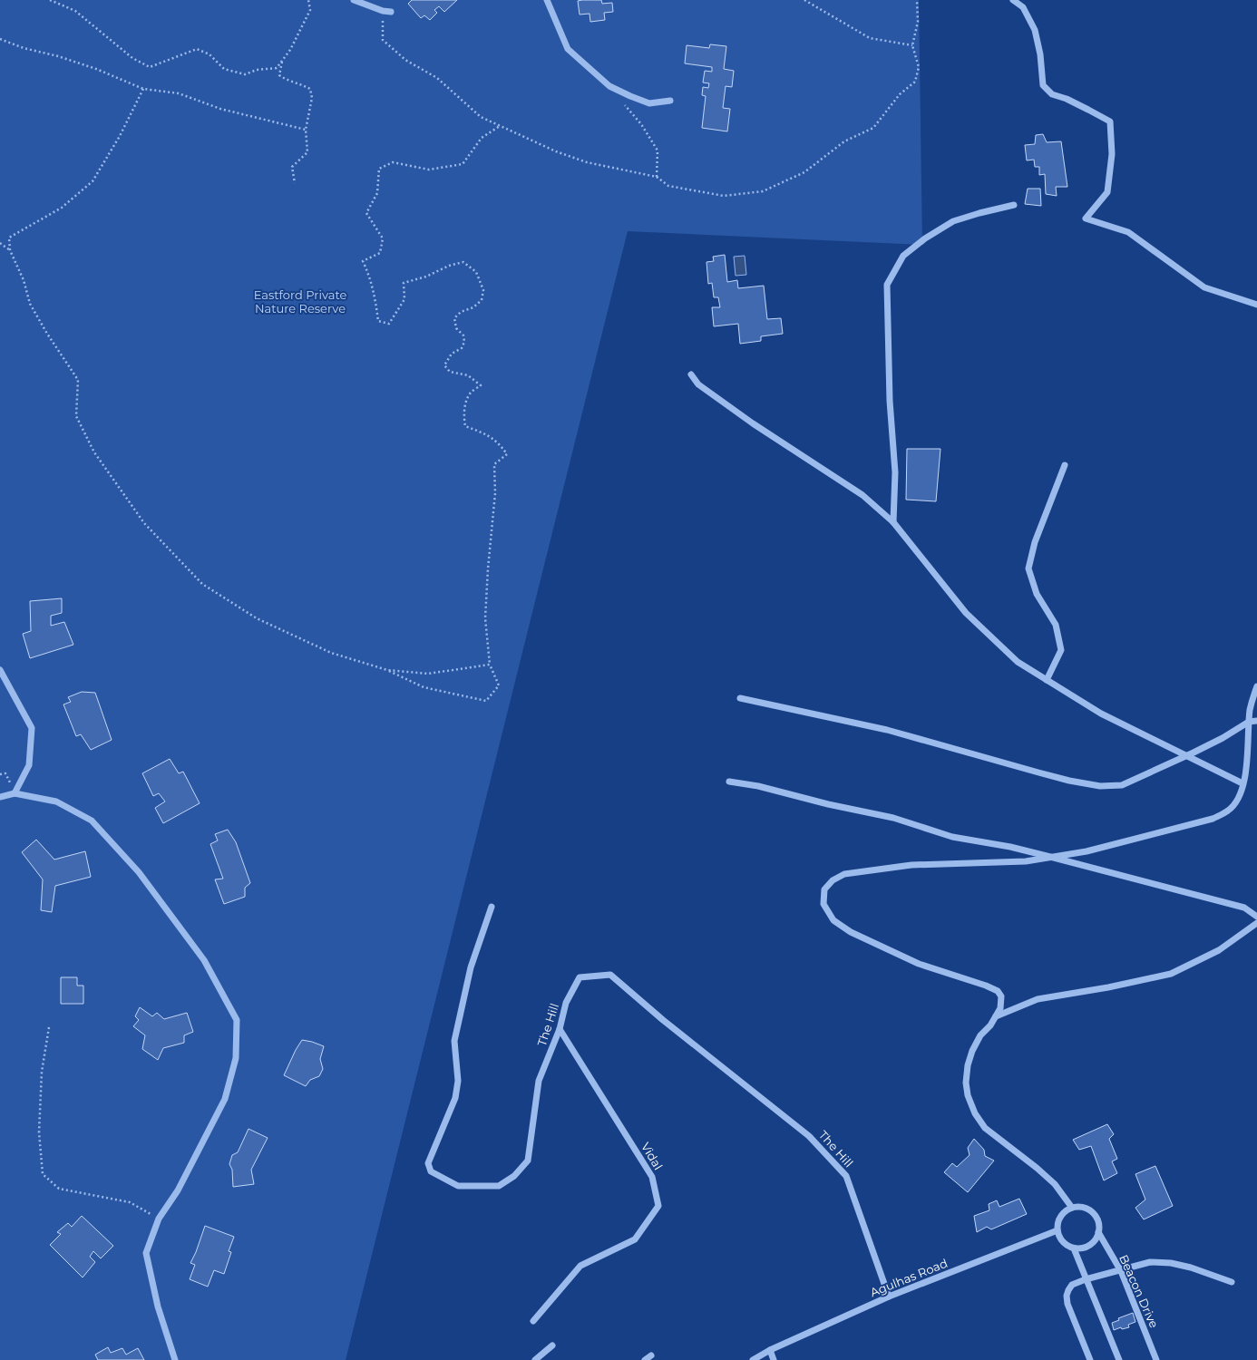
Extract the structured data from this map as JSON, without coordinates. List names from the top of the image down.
{
  "streets": {
    "street": [
      "The Hill",
      "Vidal",
      "Agulhas Road",
      "Beacon Drive"
    ]
  },
  "crossings": [
    ["The Hill", "Vidal"],
    ["The Hill", "Agulhas Road"],
    ["Agulhas Road", "Beacon Drive"]
  ],
  "parks": ["Eastford Private Nature Reserve"]
}
